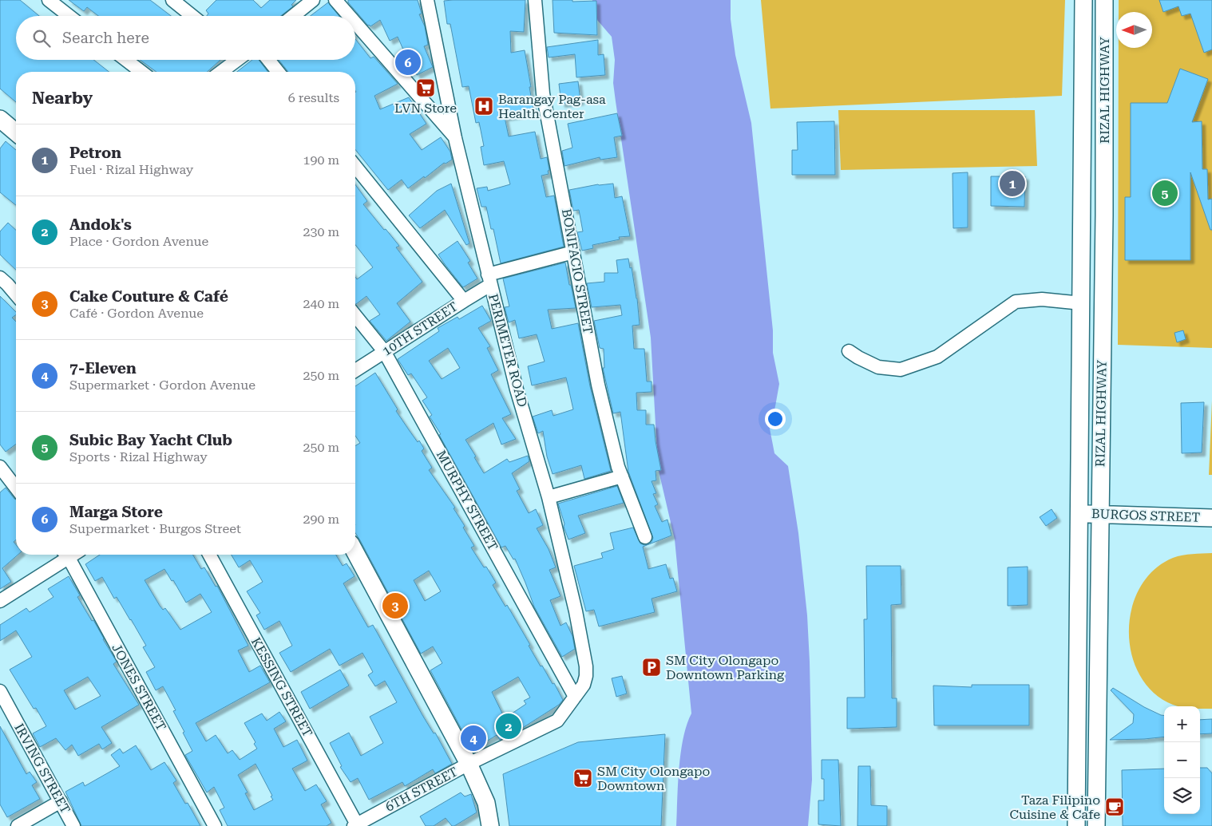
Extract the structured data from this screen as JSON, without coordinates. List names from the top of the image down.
{
  "streets": {
    "main road": ["RIZAL HIGHWAY", "BURGOS STREET"],
    "street": [
      "BONIFACIO STREET",
      "10TH STREET",
      "PERIMETER ROAD",
      "MURPHY STREET",
      "JONES STREET",
      "KESSING STREET",
      "IRVING STREET",
      "6TH STREET"
    ]
  },
  "crossings": [
    ["RIZAL HIGHWAY", "BURGOS STREET"],
    ["BONIFACIO STREET", "10TH STREET"],
    ["10TH STREET", "PERIMETER ROAD"],
    ["10TH STREET", "MURPHY STREET"],
    ["PERIMETER ROAD", "MURPHY STREET"],
    ["PERIMETER ROAD", "6TH STREET"],
    ["KESSING STREET", "6TH STREET"]
  ],
  "places": {
    "supermarket": ["LVN Store", "SM City Olongapo Downtown"],
    "hospital": ["Barangay Pag-asa Health Center"],
    "parking": ["SM City Olongapo Downtown Parking"],
    "cafe": ["Taza Filipino Cuisine & Cafe"]
  },
  "north": "left",
  "page": {
    "search": "Search here",
    "pins": [
      "6",
      "1",
      "5",
      "3",
      "2",
      "4"
    ],
    "heading": ["Nearby", "6 results"],
    "list": [
      {
        "mark": "1",
        "name": "Petron",
        "note": "Fuel · Rizal Highway",
        "value": "190 m"
      },
      {
        "mark": "2",
        "name": "Andok's",
        "note": "Place · Gordon Avenue",
        "value": "230 m"
      },
      {
        "mark": "3",
        "name": "Cake Couture & Café",
        "note": "Café · Gordon Avenue",
        "value": "240 m"
      },
      {
        "mark": "4",
        "name": "7-Eleven",
        "note": "Supermarket · Gordon Avenue",
        "value": "250 m"
      },
      {
        "mark": "5",
        "name": "Subic Bay Yacht Club",
        "note": "Sports · Rizal Highway",
        "value": "250 m"
      },
      {
        "mark": "6",
        "name": "Marga Store",
        "note": "Supermarket · Burgos Street",
        "value": "290 m"
      }
    ],
    "map_buttons": ["+", "−"]
  }
}
